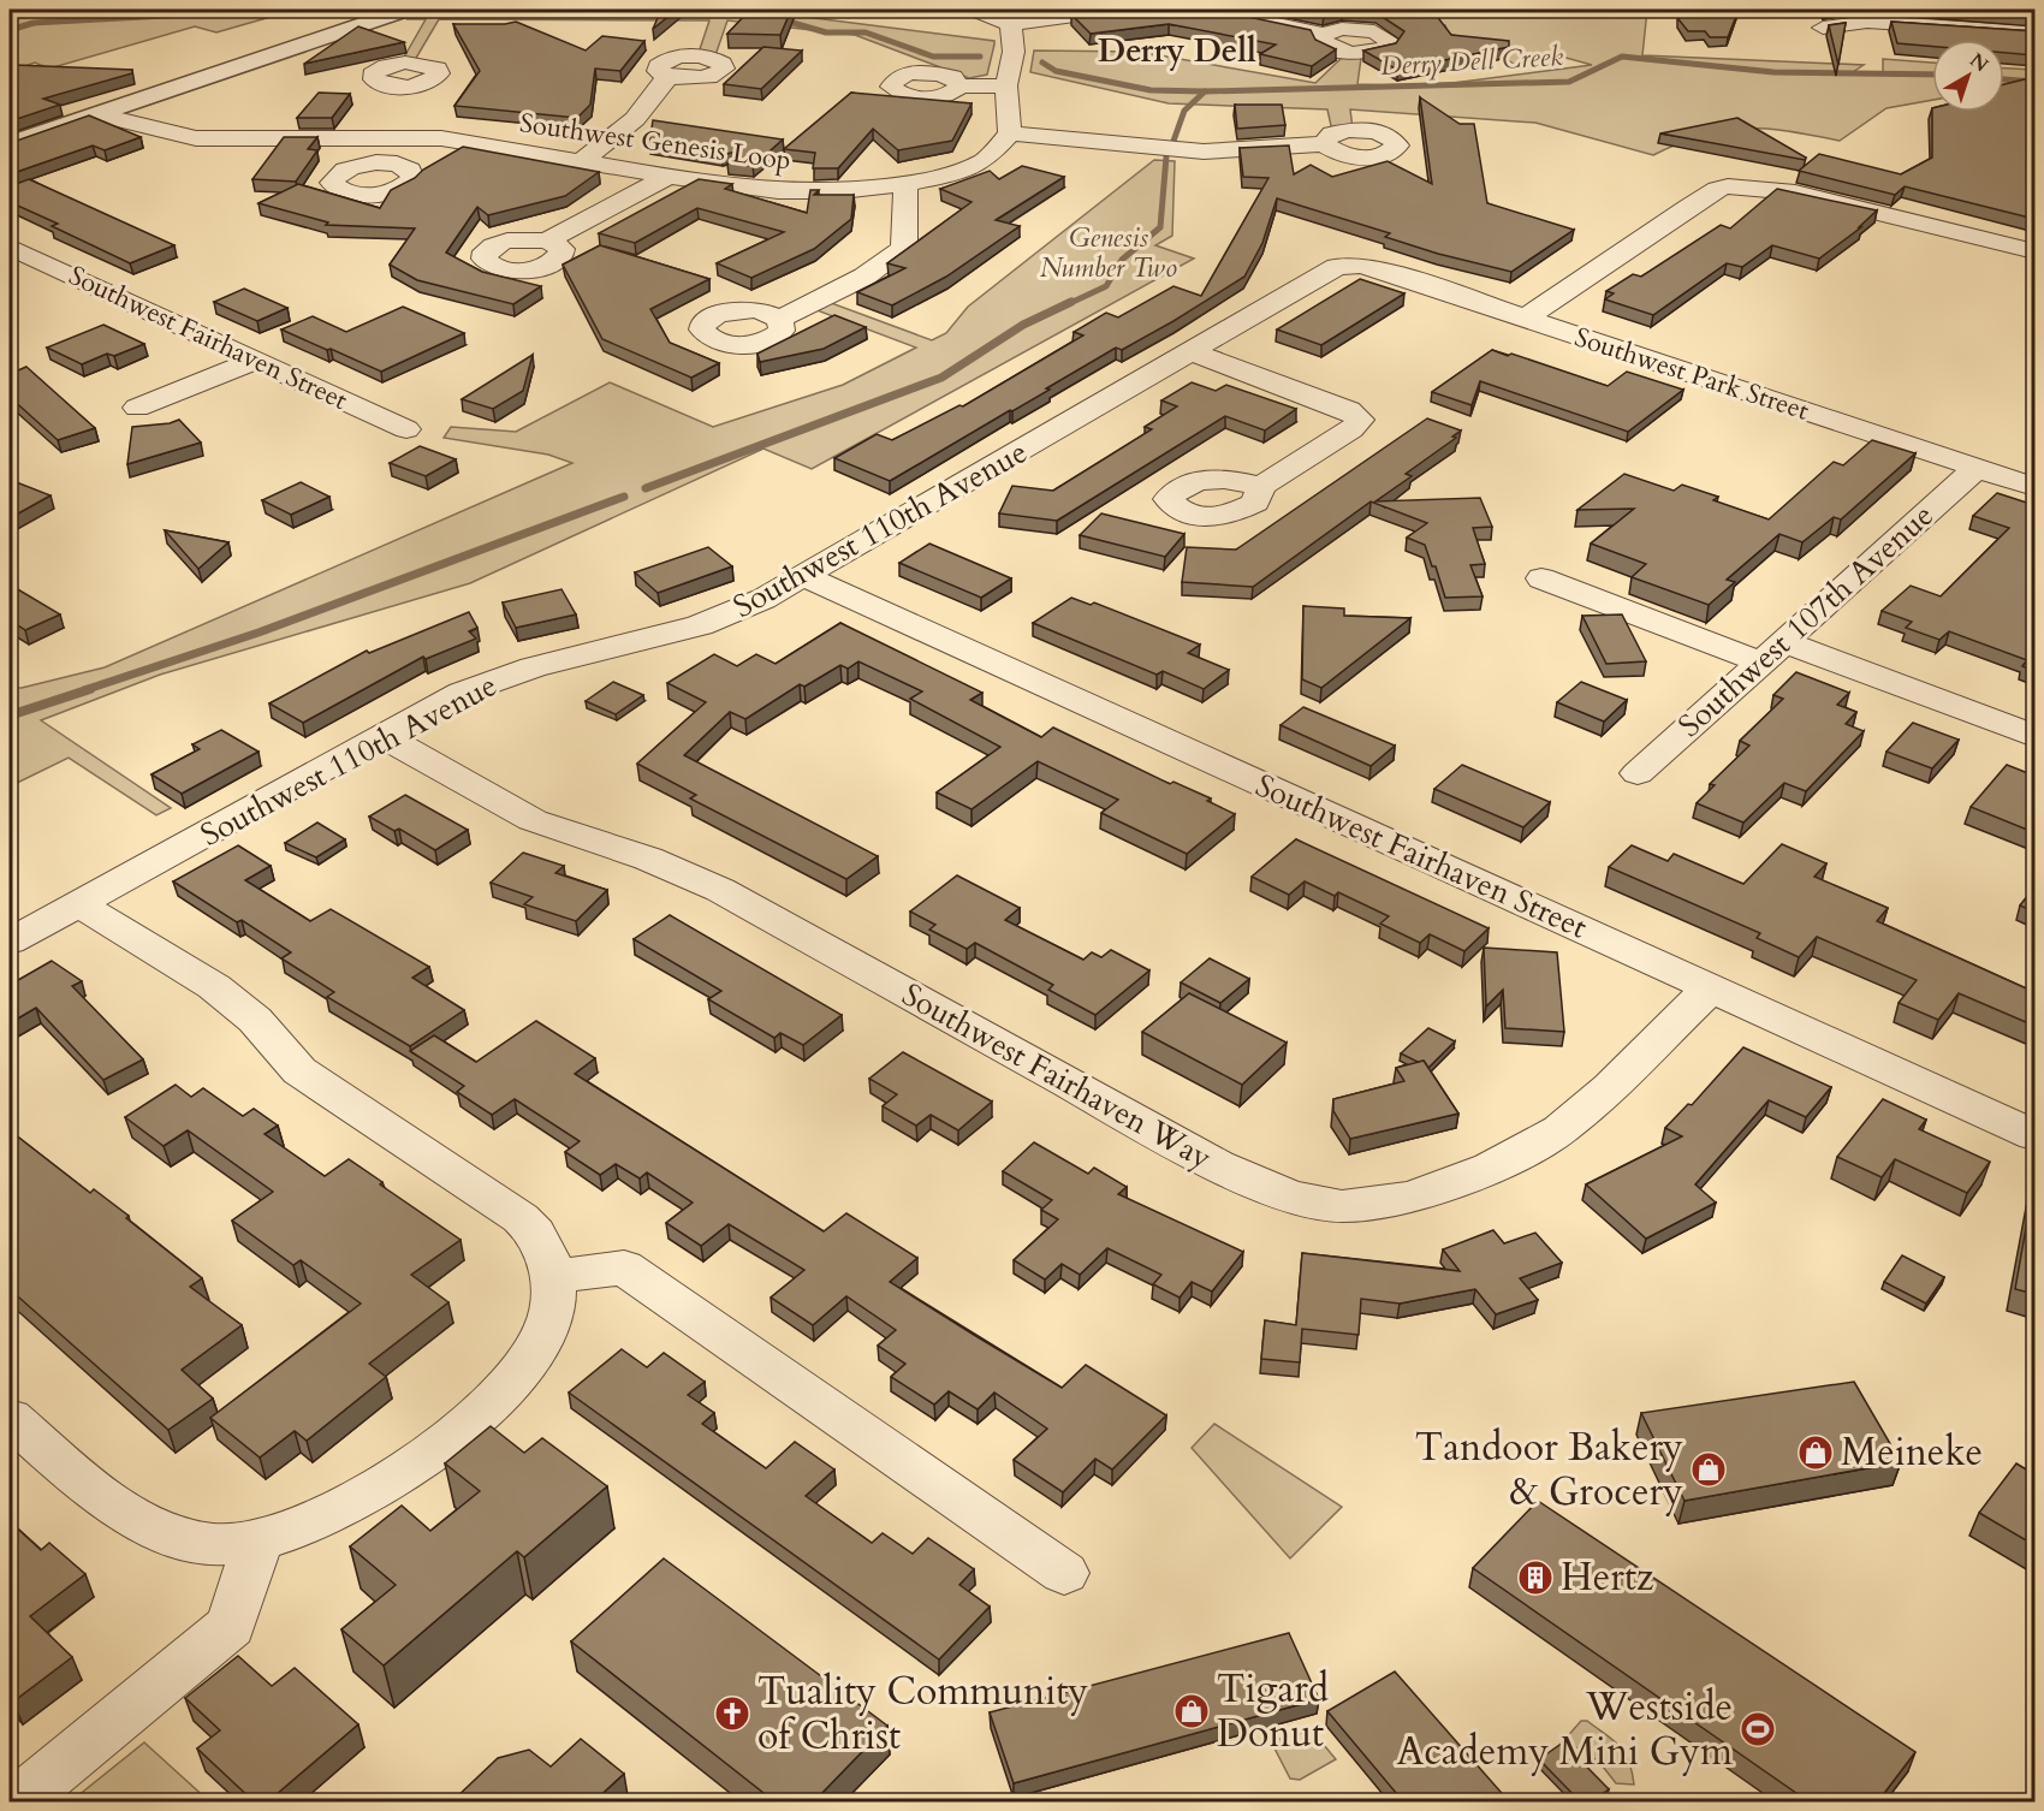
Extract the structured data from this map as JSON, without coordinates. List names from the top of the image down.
{
  "streets": {
    "street": [
      "Southwest Genesis Loop",
      "Southwest Fairhaven Street",
      "Southwest Park Street",
      "Southwest 110th Avenue",
      "Southwest 107th Avenue",
      "Southwest Fairhaven Way"
    ]
  },
  "crossings": [
    ["Southwest Fairhaven Street", "Southwest 110th Avenue"],
    ["Southwest Fairhaven Street", "Southwest Fairhaven Way"],
    ["Southwest Park Street", "Southwest 110th Avenue"],
    ["Southwest Park Street", "Southwest 107th Avenue"],
    ["Southwest 110th Avenue", "Southwest Fairhaven Way"]
  ],
  "districts": ["Derry Dell"],
  "water": ["Derry Dell Creek"],
  "parks": ["Genesis Number Two"],
  "places": {
    "shop": ["Meineke", "Tandoor Bakery & Grocery", "Tigard Donut"],
    "building": ["Hertz"],
    "church": ["Tuality Community of Christ"],
    "sports": ["Westside Academy Mini Gym"]
  },
  "north": "top right"
}
